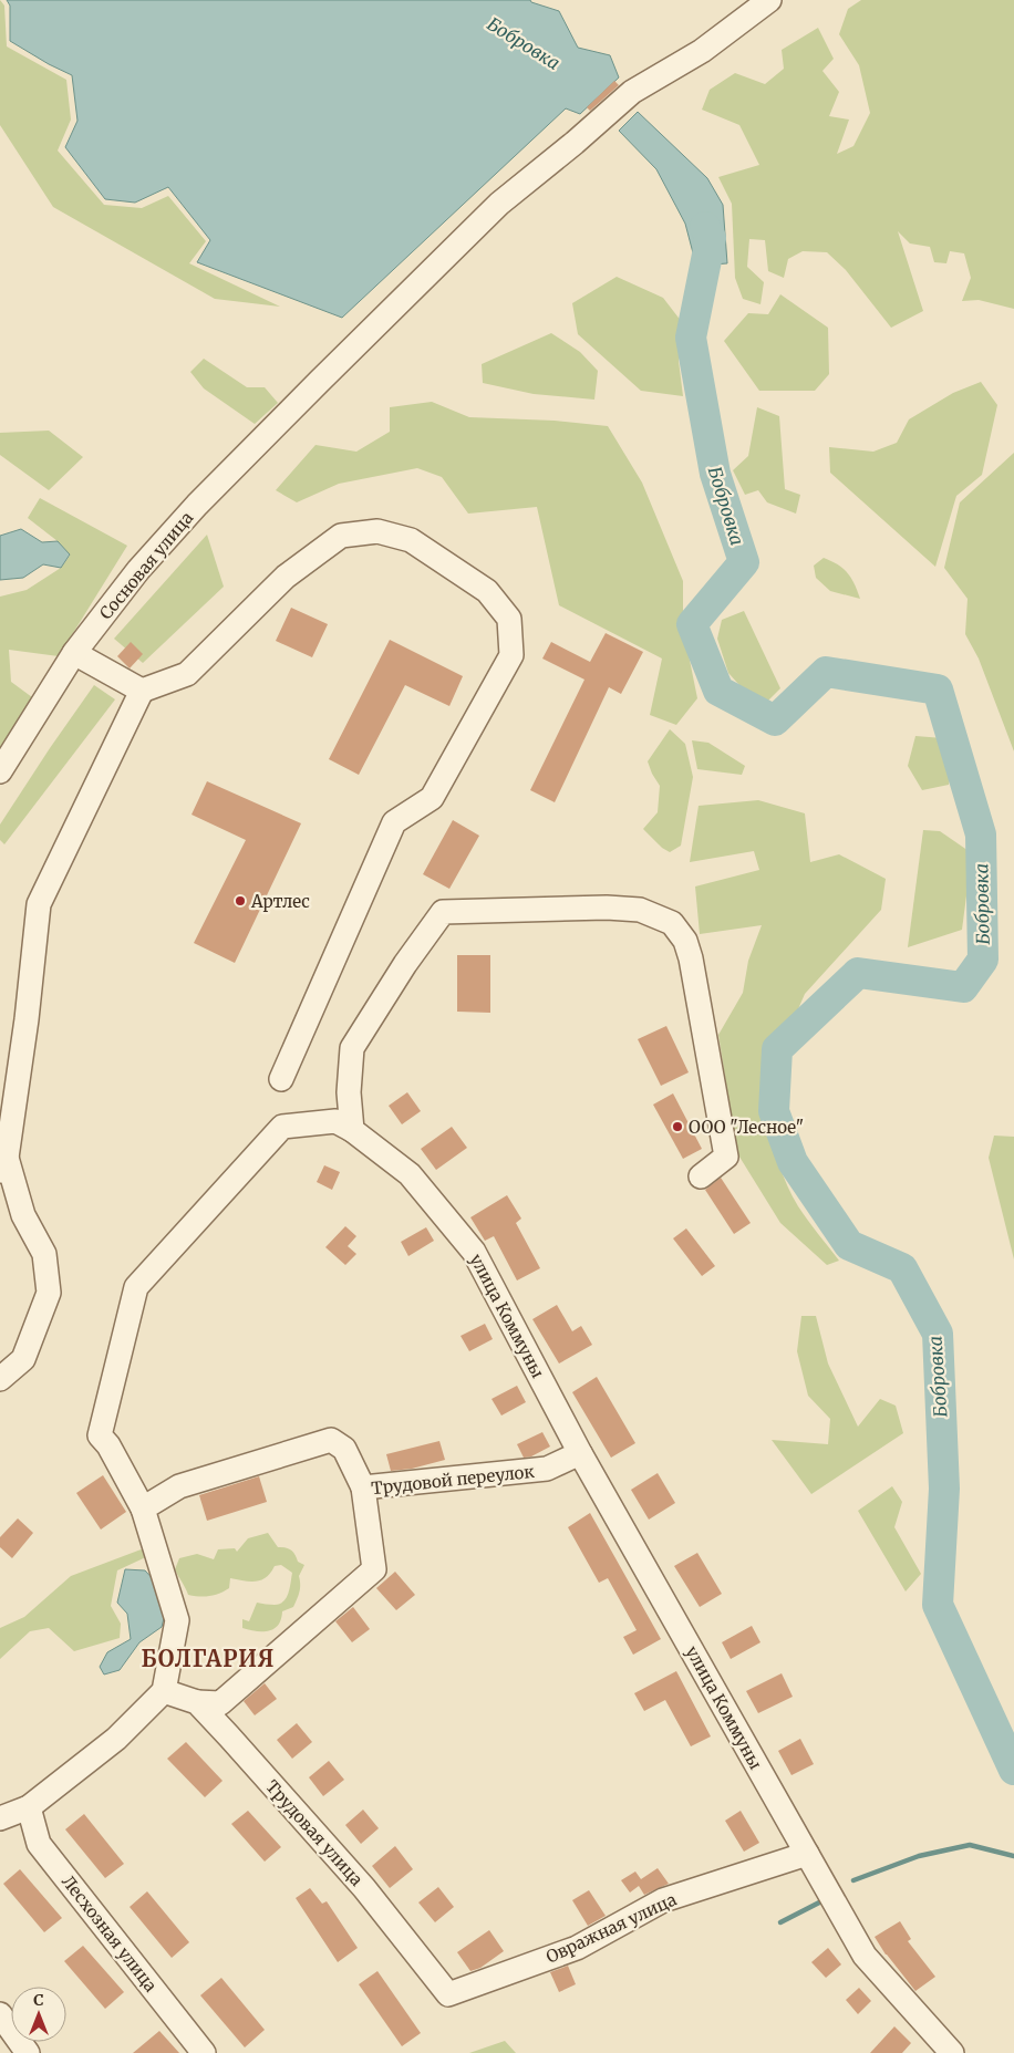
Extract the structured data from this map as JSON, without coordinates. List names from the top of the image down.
{
  "streets": {
    "street": [
      "Сосновая улица",
      "улица Коммуны",
      "Трудовой переулок",
      "Трудовая улица",
      "Овражная улица",
      "Лесхозная улица"
    ]
  },
  "crossings": [
    ["улица Коммуны", "Трудовой переулок"],
    ["улица Коммуны", "Овражная улица"],
    ["Трудовой переулок", "Трудовая улица"],
    ["Трудовая улица", "Овражная улица"]
  ],
  "districts": ["БОЛГАРИЯ"],
  "water": ["Бобровка"],
  "places": ["Артлес", "ООО \"Лесное\""],
  "north": "top"
}
